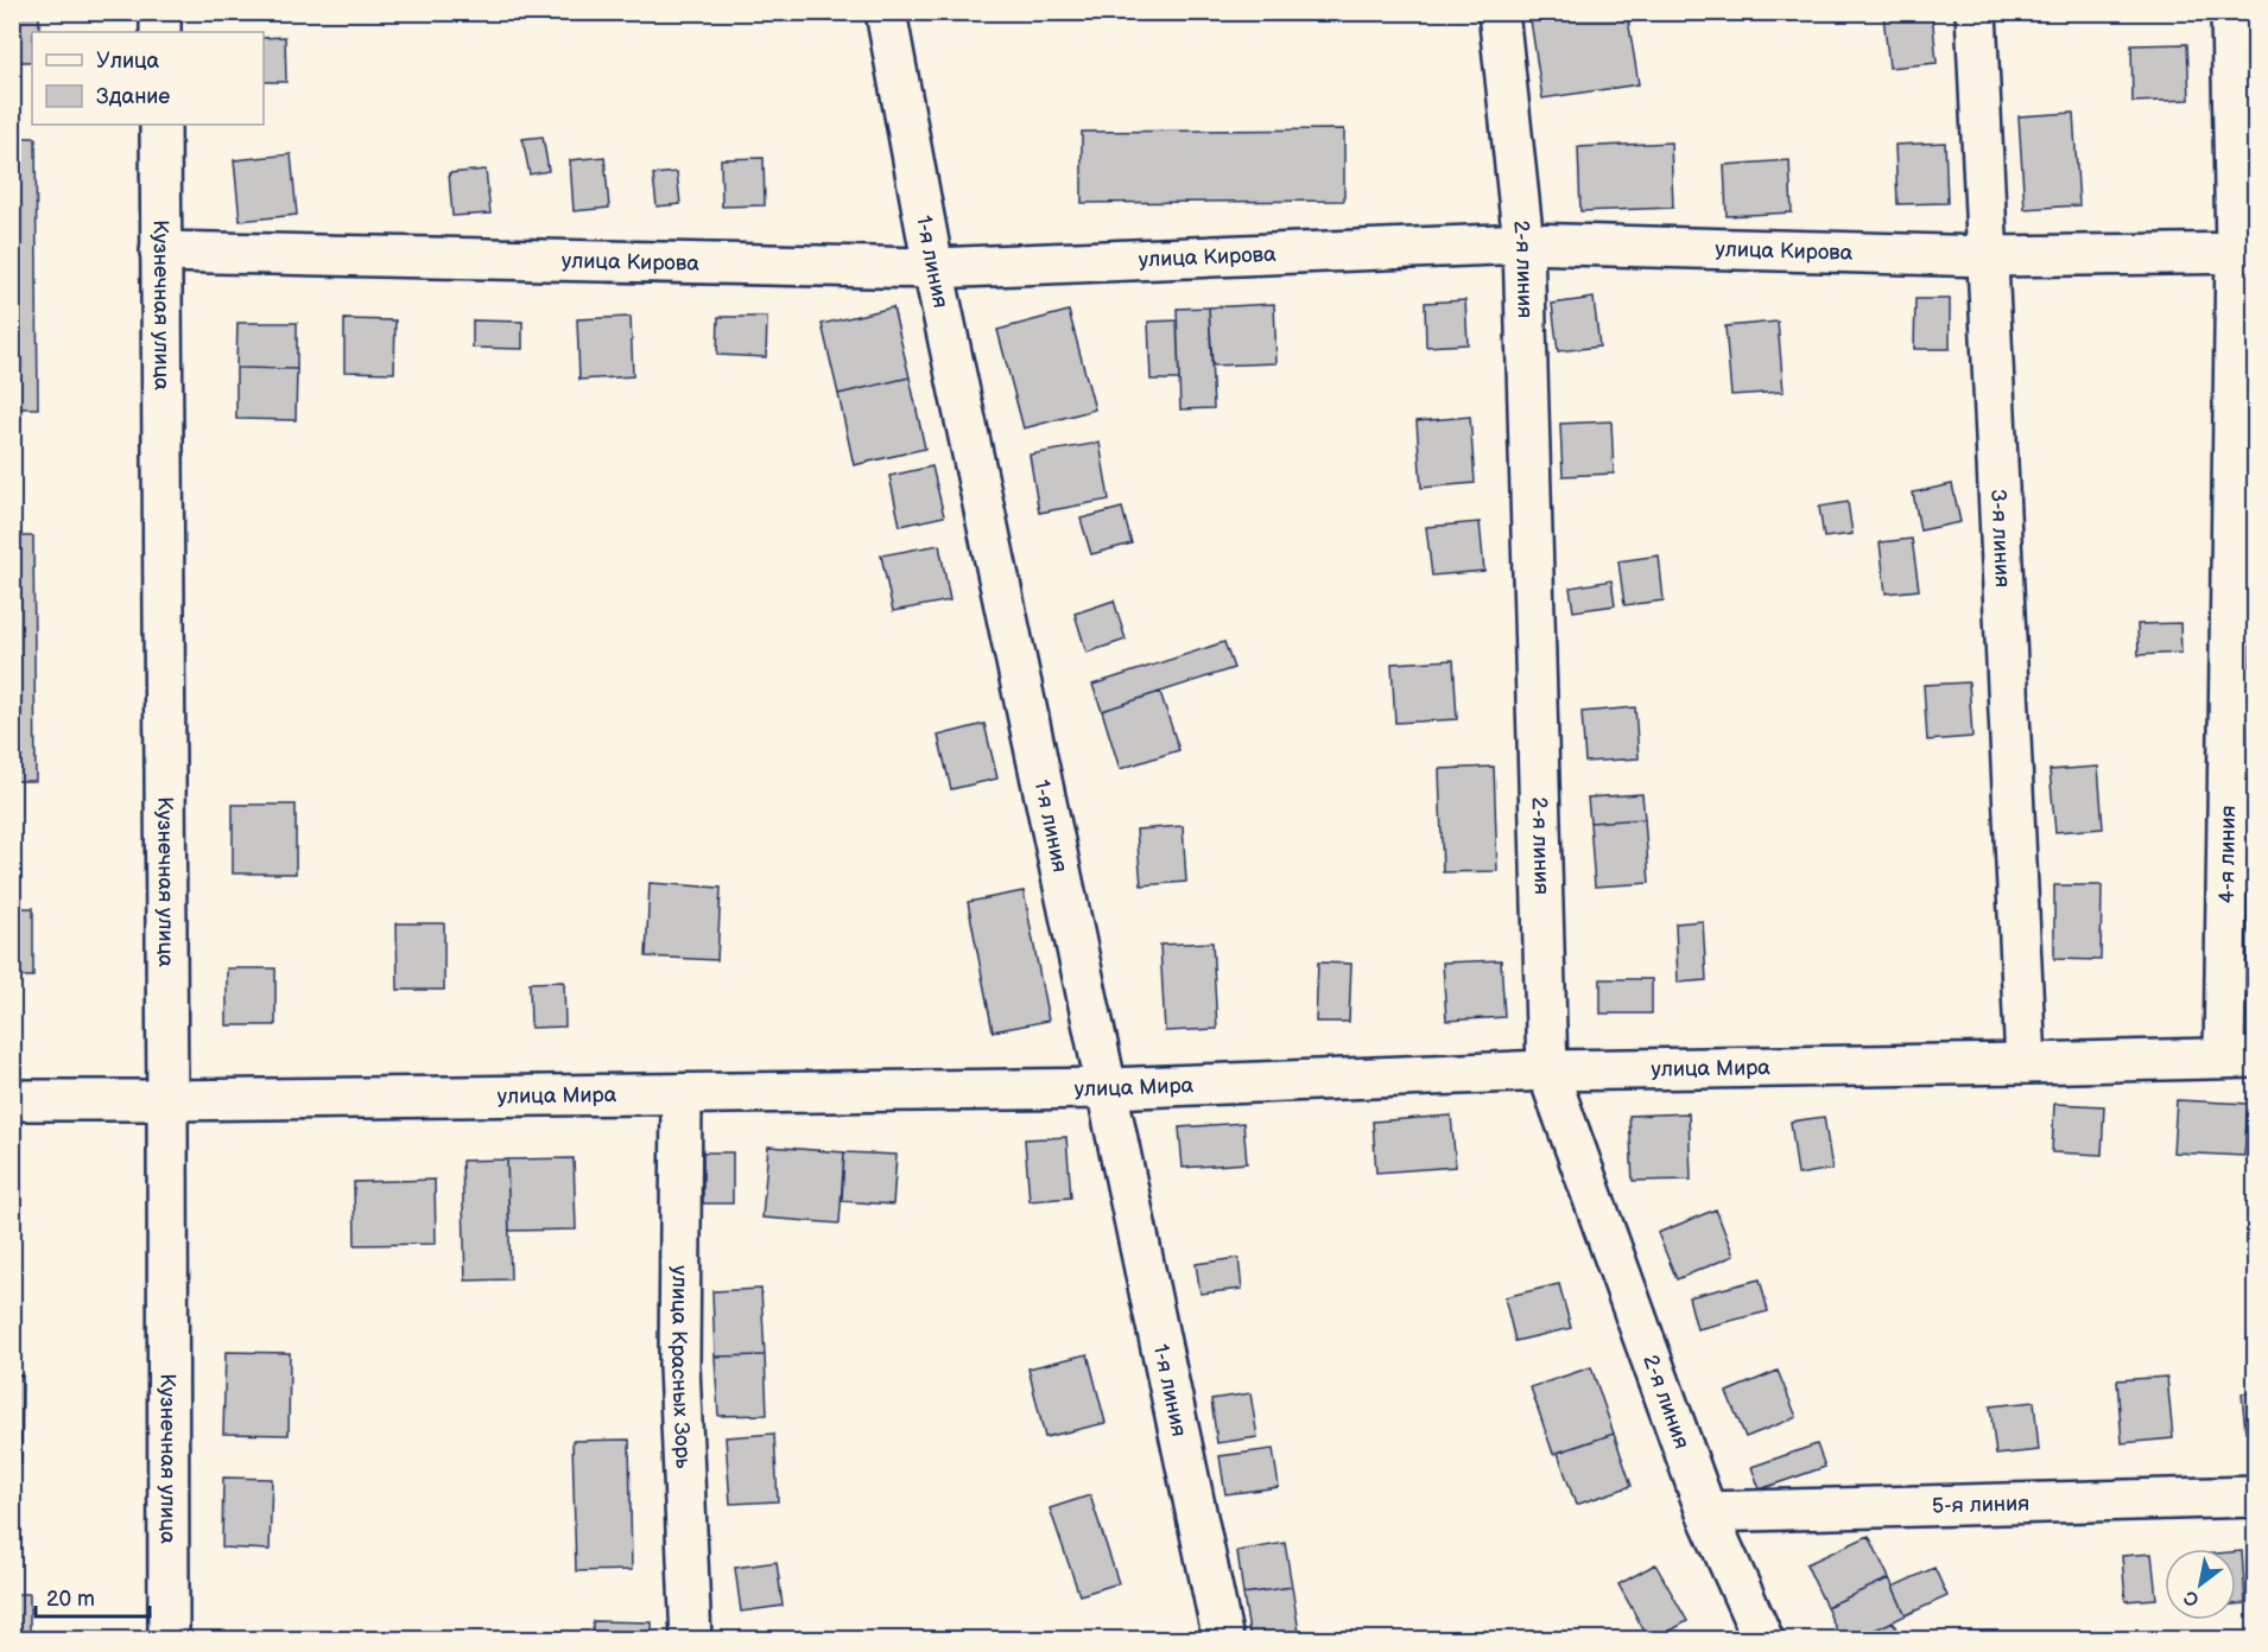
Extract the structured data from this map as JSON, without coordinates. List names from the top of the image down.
{
  "streets": {
    "street": [
      "улица Кирова",
      "1-я линия",
      "2-я линия",
      "Кузнечная улица",
      "3-я линия",
      "4-я линия",
      "улица Мира",
      "улица Красных Зорь",
      "5-я линия"
    ]
  },
  "crossings": [
    ["улица Кирова", "1-я линия"],
    ["улица Кирова", "2-я линия"],
    ["улица Кирова", "Кузнечная улица"],
    ["улица Кирова", "3-я линия"],
    ["улица Кирова", "4-я линия"],
    ["1-я линия", "улица Мира"],
    ["2-я линия", "улица Мира"],
    ["2-я линия", "5-я линия"],
    ["Кузнечная улица", "улица Мира"],
    ["3-я линия", "улица Мира"],
    ["4-я линия", "улица Мира"],
    ["улица Мира", "улица Красных Зорь"]
  ],
  "legend": ["Улица", "Здание"],
  "scale_bar": "20 m",
  "north": "bottom left"
}
